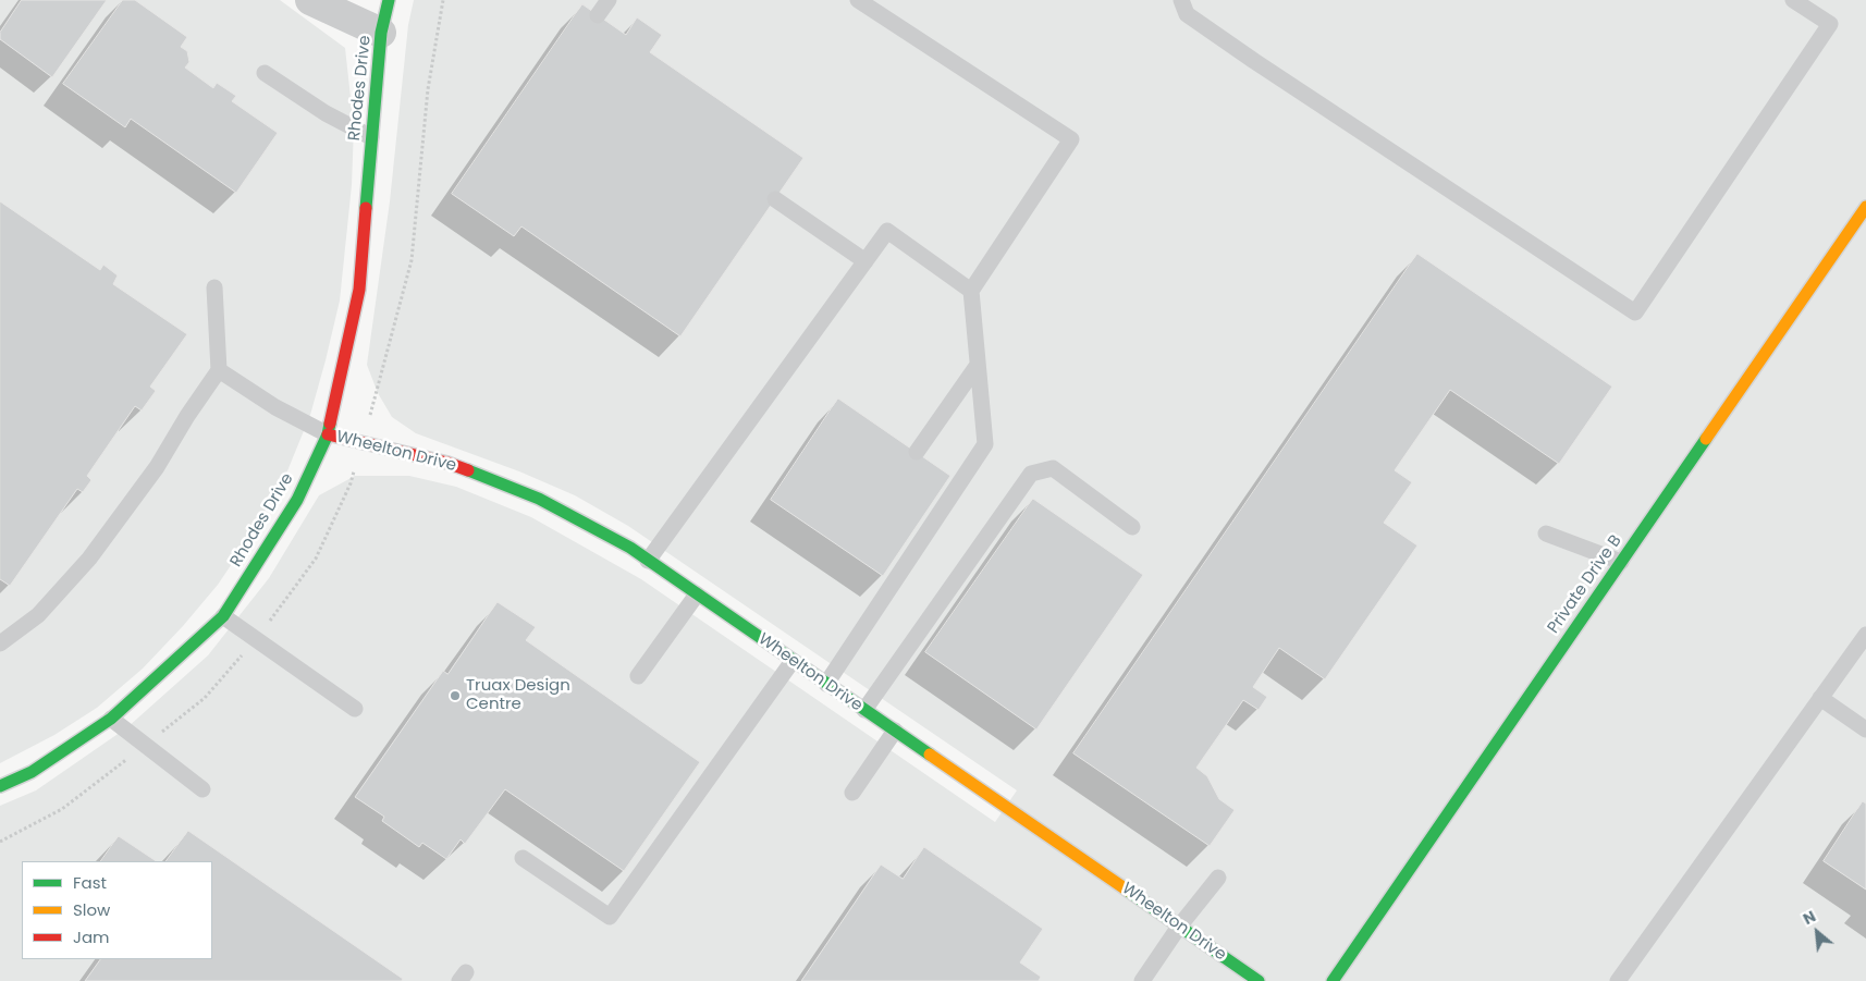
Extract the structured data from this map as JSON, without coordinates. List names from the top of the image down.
{
  "streets": {
    "street": ["Rhodes Drive", "Wheelton Drive", "Private Drive B"]
  },
  "crossings": [
    ["Rhodes Drive", "Wheelton Drive"]
  ],
  "places": ["Truax Design Centre"],
  "legend": ["Fast", "Slow", "Jam"],
  "north": "top left"
}
